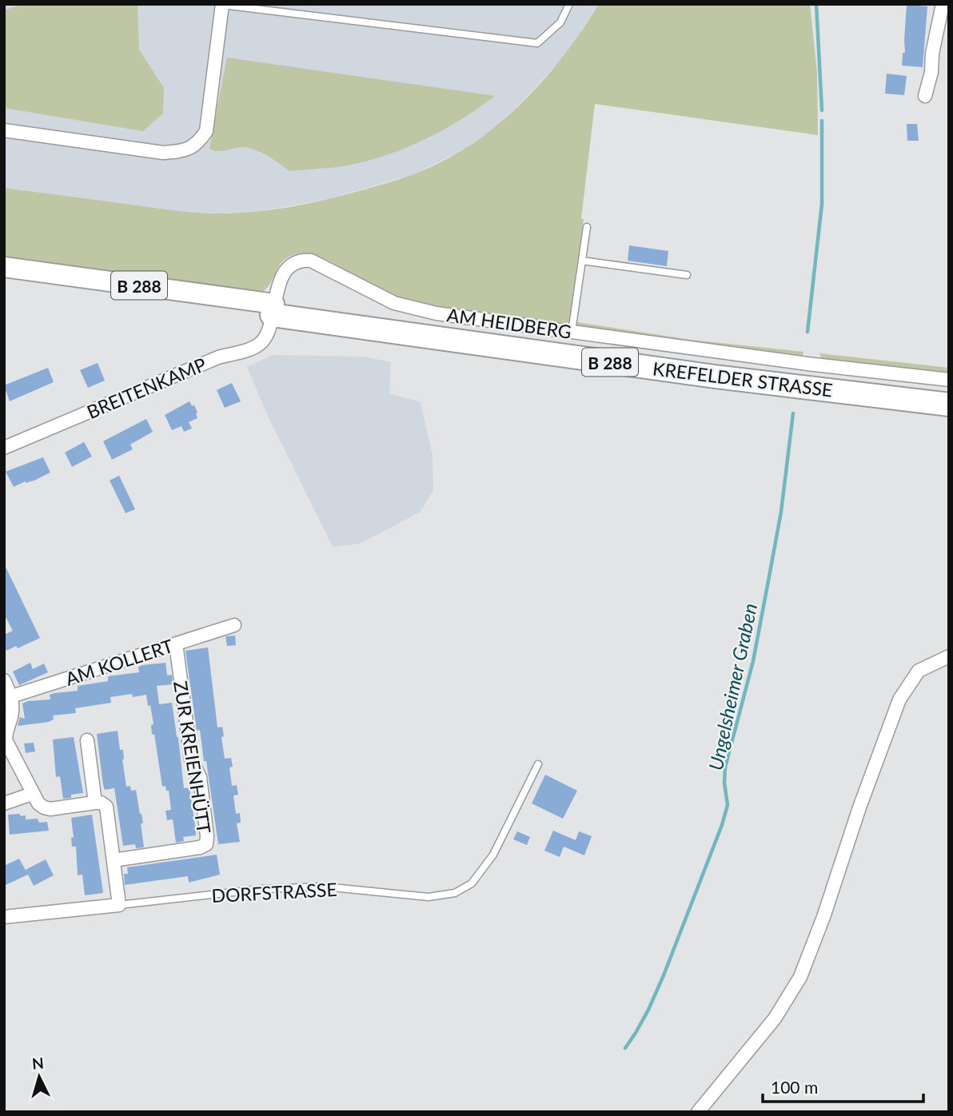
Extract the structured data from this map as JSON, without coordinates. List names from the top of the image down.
{
  "streets": {
    "highway": ["B 288", "KREFELDER STRASSE"],
    "street": [
      "AM HEIDBERG",
      "BREITENKAMP",
      "AM KOLLERT",
      "ZUR KREIENHÜTT",
      "DORFSTRASSE"
    ]
  },
  "crossings": [
    ["AM HEIDBERG", "KREFELDER STRASSE"],
    ["AM HEIDBERG", "BREITENKAMP"],
    ["KREFELDER STRASSE", "BREITENKAMP"],
    ["AM KOLLERT", "ZUR KREIENHÜTT"]
  ],
  "water": ["Ungelsheimer Graben"],
  "scale_bar": "100 m",
  "north": "top"
}
